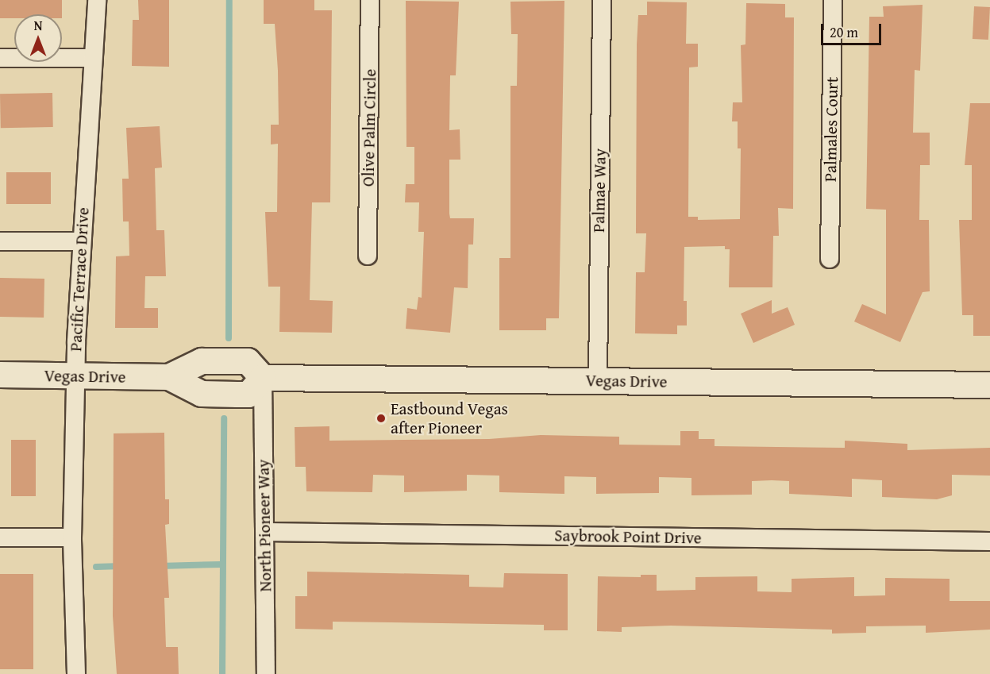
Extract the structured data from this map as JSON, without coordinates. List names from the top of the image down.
{
  "streets": {
    "main road": ["Vegas Drive"],
    "street": [
      "Olive Palm Circle",
      "Palmales Court",
      "Palmae Way",
      "Pacific Terrace Drive",
      "North Pioneer Way",
      "Saybrook Point Drive"
    ]
  },
  "crossings": [
    ["Palmae Way", "Vegas Drive"],
    ["Pacific Terrace Drive", "Vegas Drive"],
    ["Vegas Drive", "North Pioneer Way"],
    ["North Pioneer Way", "Saybrook Point Drive"]
  ],
  "places": ["Eastbound Vegas after Pioneer"],
  "scale_bar": "20 m",
  "north": "top"
}
